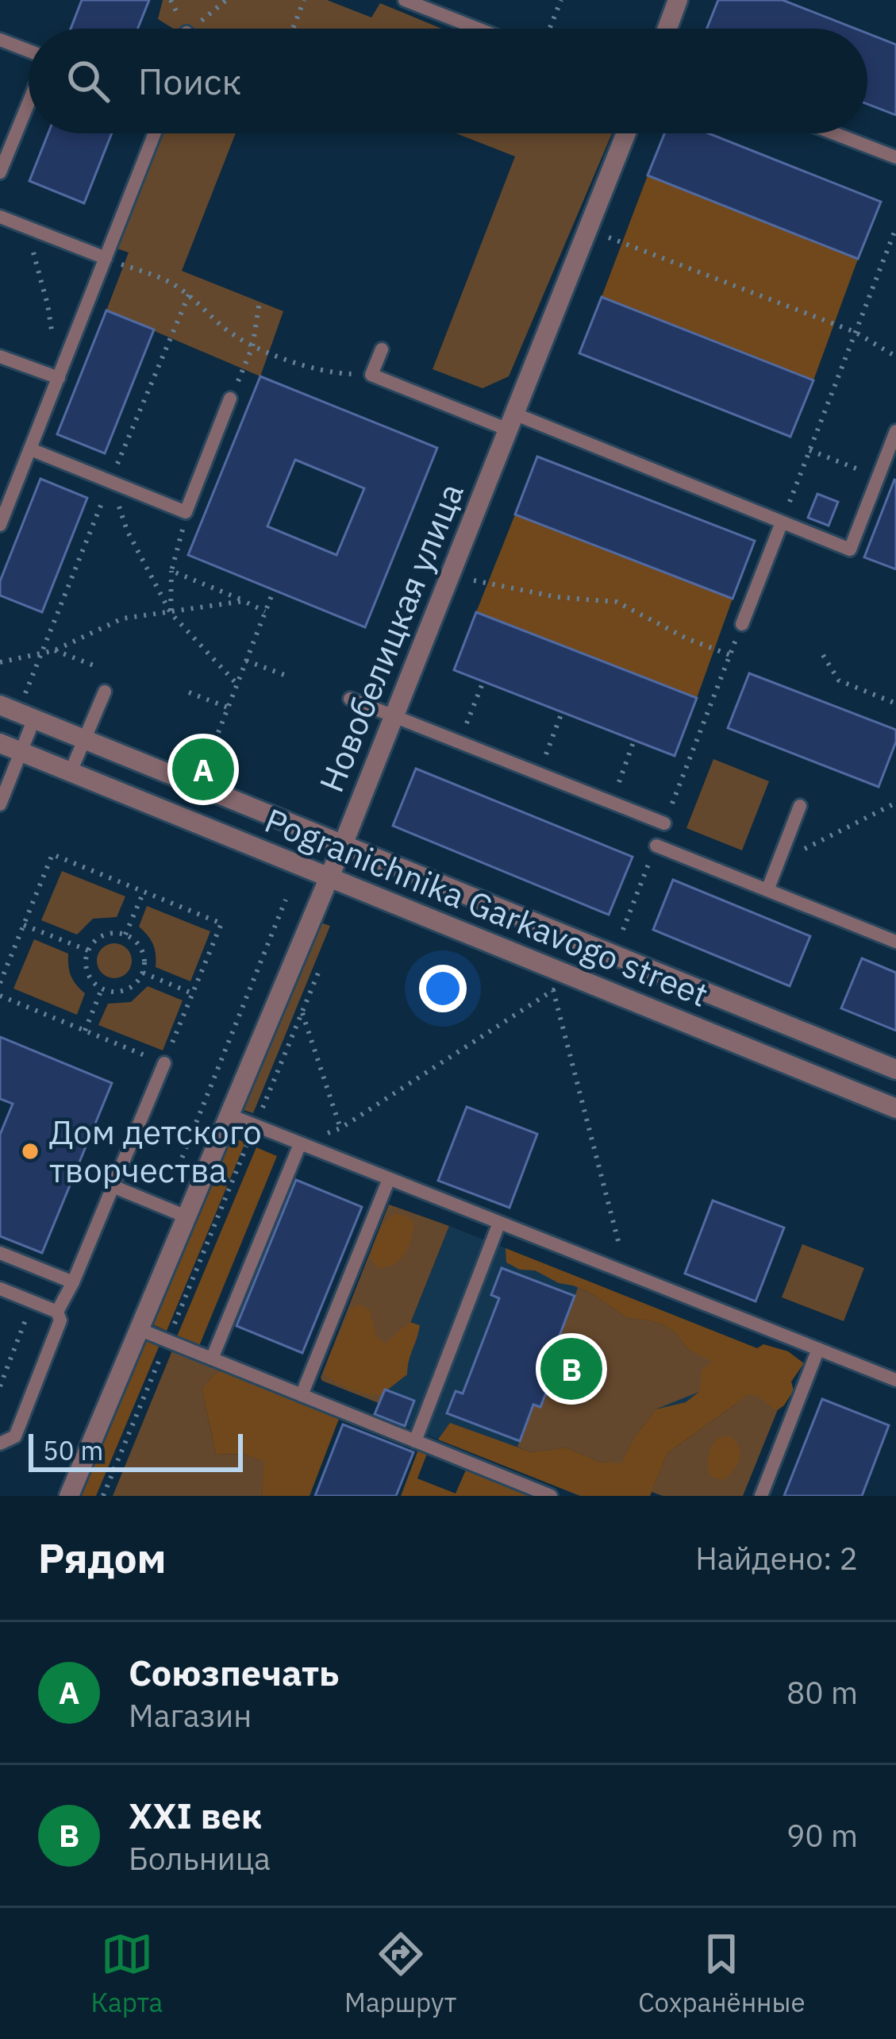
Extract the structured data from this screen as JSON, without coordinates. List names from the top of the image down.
{
  "streets": {
    "street": ["Новобелицкая улица", "Pogranichnika Garkavogo street"]
  },
  "crossings": [
    ["Новобелицкая улица", "Pogranichnika Garkavogo street"]
  ],
  "places": ["Дом детского творчества"],
  "scale_bar": "50 m",
  "page": {
    "search": "Поиск",
    "pins": ["A", "B"],
    "scale": "50 m",
    "heading": ["Рядом", "Найдено: 2"],
    "list": [
      {
        "mark": "A",
        "name": "Союзпечать",
        "note": "Магазин",
        "value": "80 m"
      },
      {
        "mark": "B",
        "name": "XXI век",
        "note": "Больница",
        "value": "90 m"
      }
    ],
    "nav": ["Карта", "Маршрут", "Сохранённые"]
  }
}
